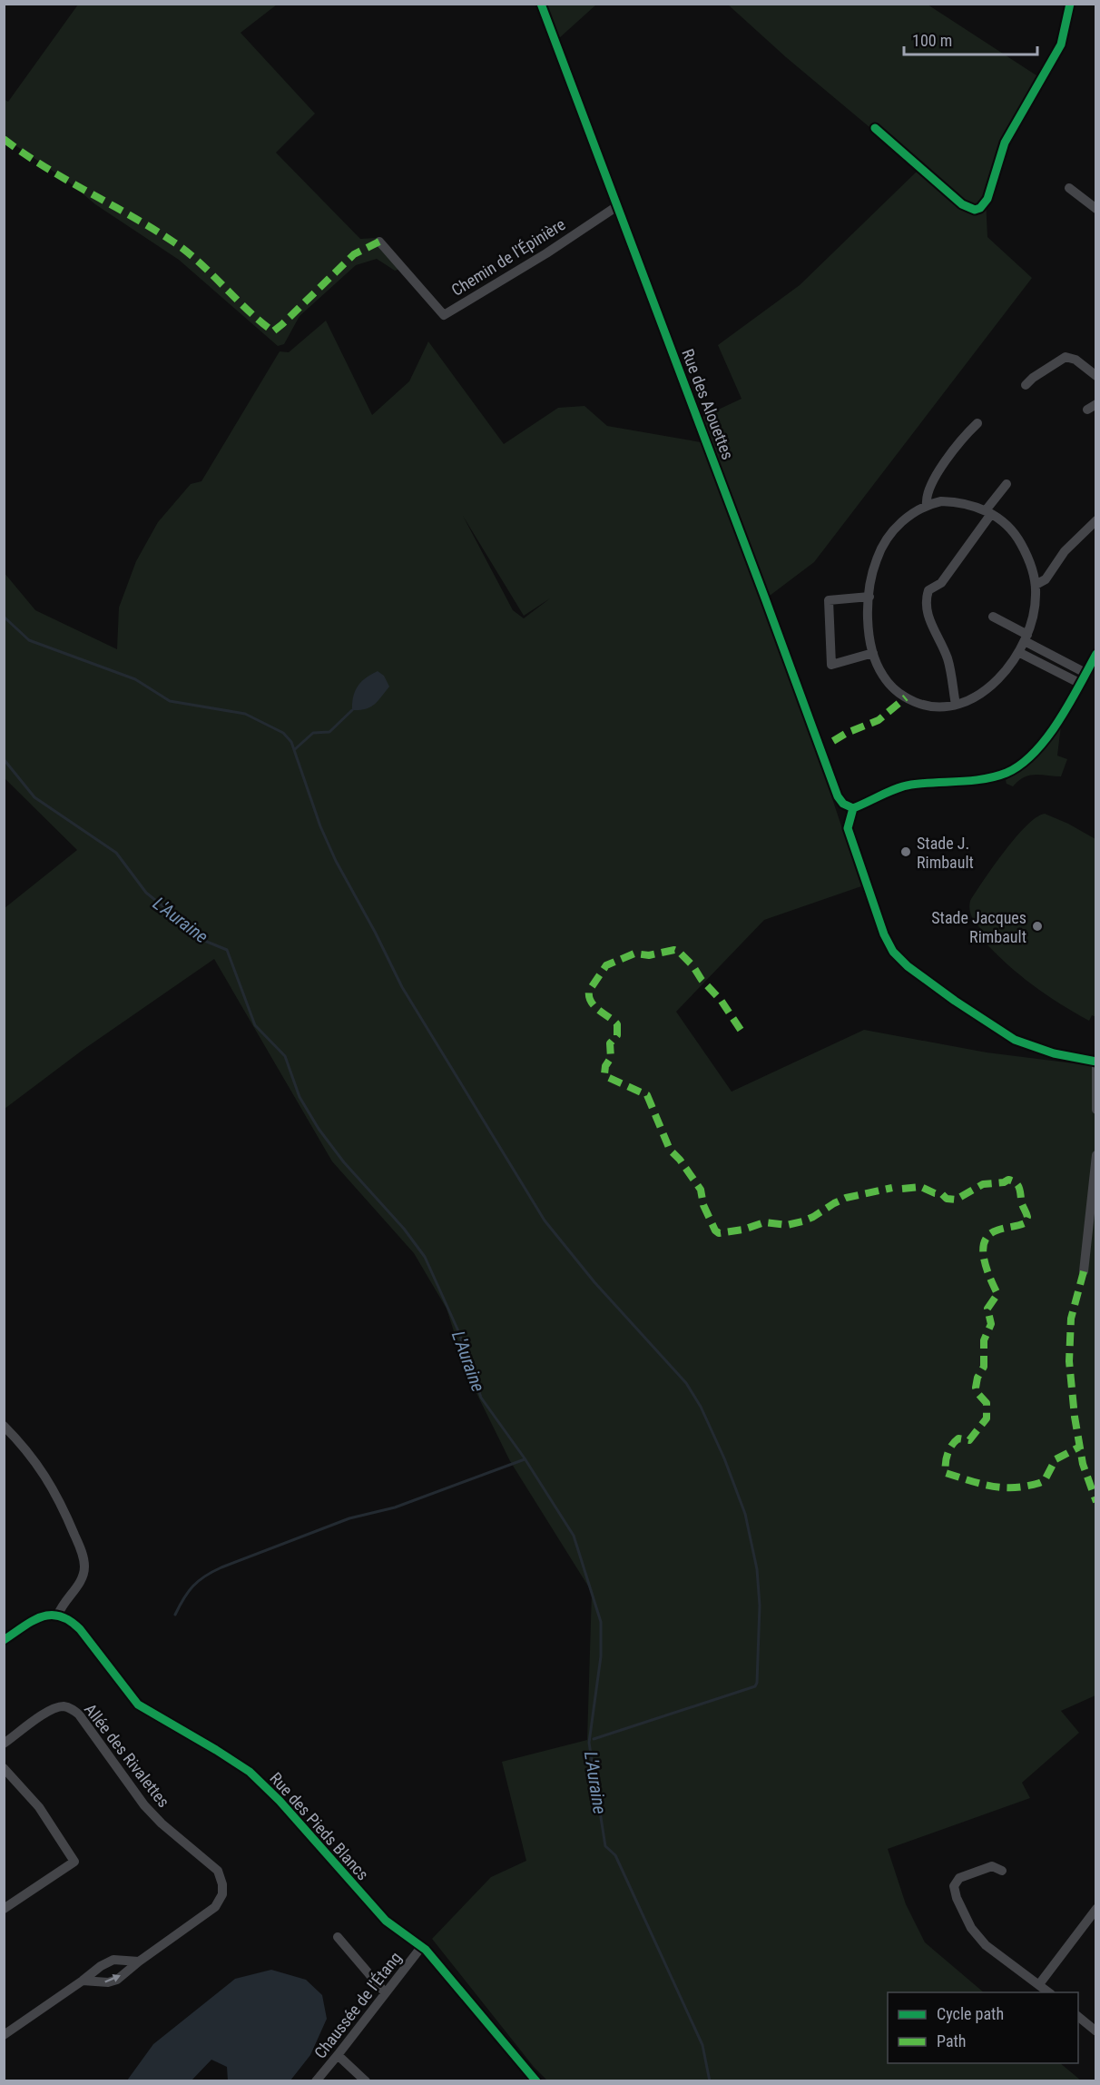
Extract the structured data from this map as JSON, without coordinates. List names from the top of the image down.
{
  "streets": {
    "street": [
      "Chemin de l'Épinière",
      "Rue des Alouettes",
      "Allée des Rivalettes",
      "Rue des Pieds Blancs",
      "Chaussée de l'Étang"
    ]
  },
  "crossings": [
    ["Chemin de l'Épinière", "Rue des Alouettes"],
    ["Rue des Pieds Blancs", "Chaussée de l'Étang"]
  ],
  "water": ["L'Auraine"],
  "places": ["Stade J. Rimbault", "Stade Jacques Rimbault"],
  "legend": ["Cycle path", "Path"],
  "scale_bar": "100 m"
}
